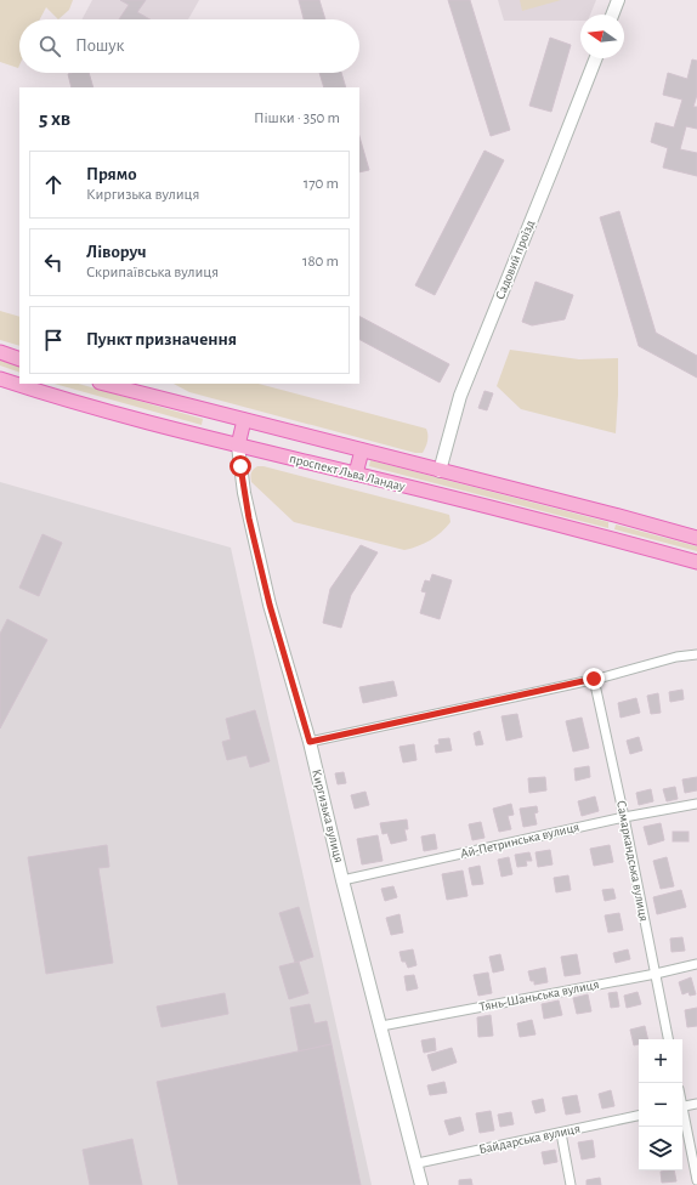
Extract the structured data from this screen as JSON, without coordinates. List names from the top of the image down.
{
  "streets": {
    "main road": ["проспект Льва Ландау"],
    "street": [
      "Садовий проїзд",
      "Киргизька вулиця",
      "Ай-Петринська вулиця",
      "Самаркандська вулиця",
      "Тянь-Шаньська вулиця",
      "Байдарська вулиця"
    ]
  },
  "crossings": [
    ["Садовий проїзд", "проспект Льва Ландау"],
    ["проспект Льва Ландау", "Киргизька вулиця"],
    ["Киргизька вулиця", "Ай-Петринська вулиця"],
    ["Киргизька вулиця", "Тянь-Шаньська вулиця"],
    ["Киргизька вулиця", "Байдарська вулиця"],
    ["Ай-Петринська вулиця", "Самаркандська вулиця"],
    ["Самаркандська вулиця", "Тянь-Шаньська вулиця"]
  ],
  "north": "left",
  "page": {
    "search": "Пошук",
    "heading": ["5 хв", "Пішки · 350 m"],
    "list": [
      ["Прямо", "Киргизька вулиця", "170 m"],
      ["Ліворуч", "Скрипаївська вулиця", "180 m"],
      "Пункт призначення"
    ],
    "map_buttons": ["+", "−"]
  }
}
